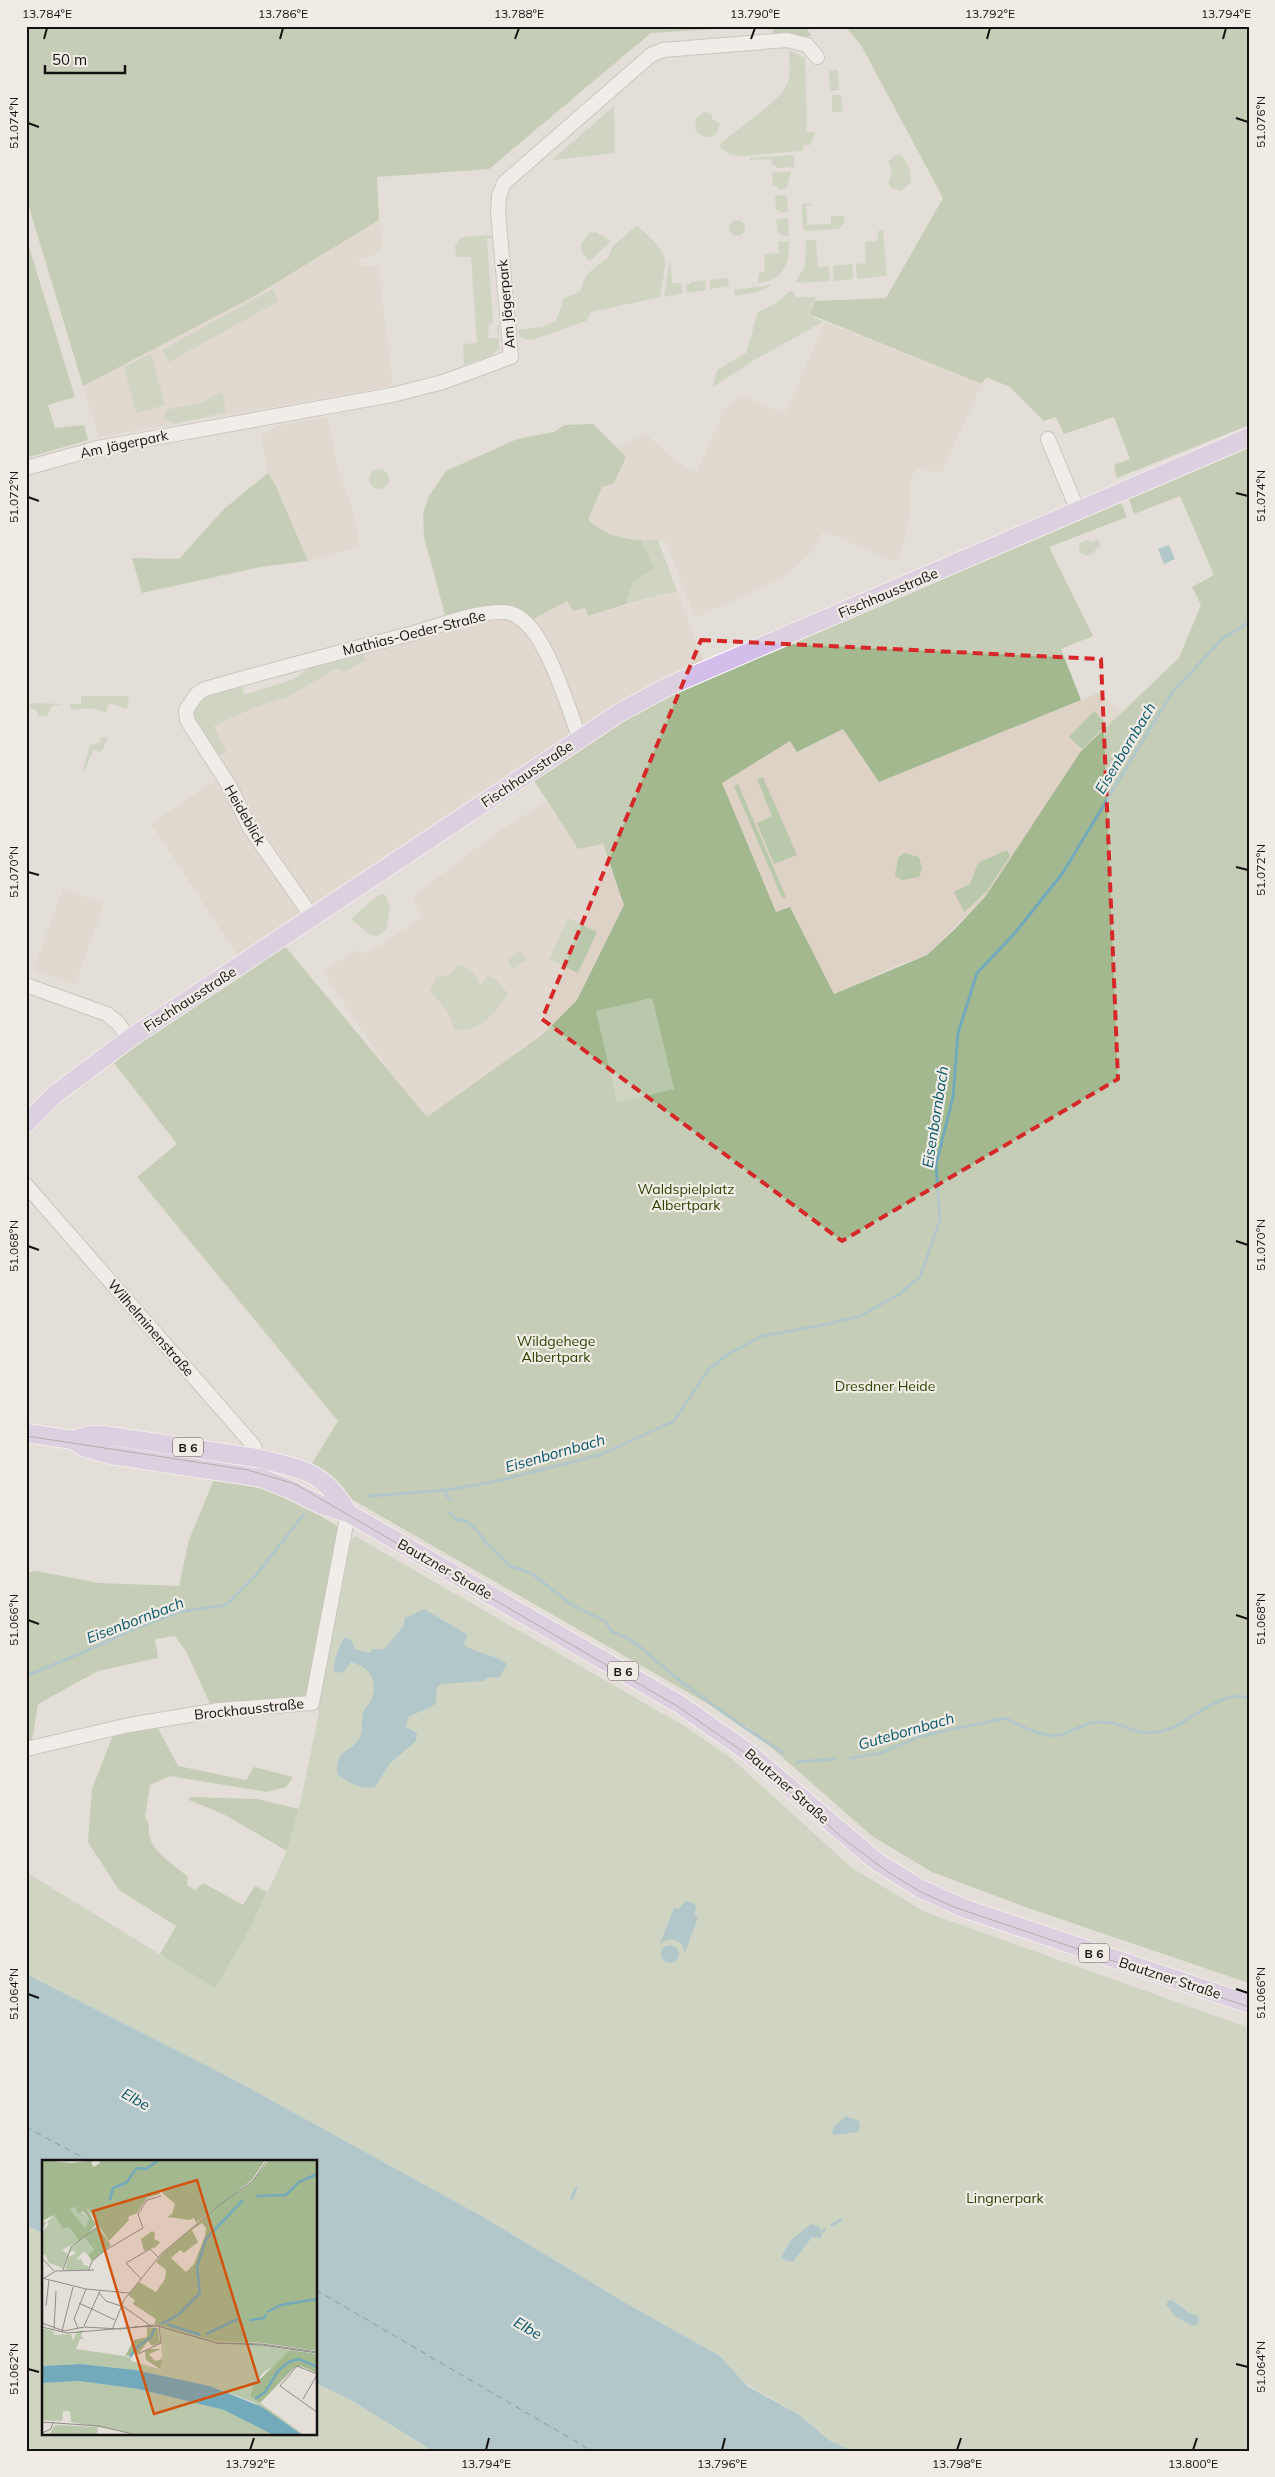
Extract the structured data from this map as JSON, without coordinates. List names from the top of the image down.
{
  "streets": {
    "main road": ["Fischhausstraße", "B 6", "Bautzner Straße"],
    "street": [
      "Am Jägerpark",
      "Mathias-Oeder-Straße",
      "Heideblick",
      "Wilhelminenstraße",
      "Brockhausstraße"
    ]
  },
  "crossings": [
    ["Fischhausstraße", "Mathias-Oeder-Straße"],
    ["Fischhausstraße", "Heideblick"],
    ["Mathias-Oeder-Straße", "Heideblick"],
    ["Wilhelminenstraße", "Bautzner Straße"],
    ["Bautzner Straße", "Brockhausstraße"]
  ],
  "water": ["Eisenbornbach", "Gutebornbach", "Elbe"],
  "parks": [
    "Waldspielplatz Albertpark",
    "Wildgehege Albertpark",
    "Dresdner Heide",
    "Lingnerpark"
  ],
  "scale_bar": "50 m",
  "coordinates": [
    "13.784°E",
    "13.786°E",
    "13.788°E",
    "13.790°E",
    "13.792°E",
    "13.794°E",
    "51.076°N",
    "51.074°N",
    "51.072°N",
    "51.070°N",
    "51.068°N",
    "51.066°N",
    "51.064°N",
    "51.062°N",
    "13.796°E",
    "13.798°E",
    "13.800°E"
  ]
}
